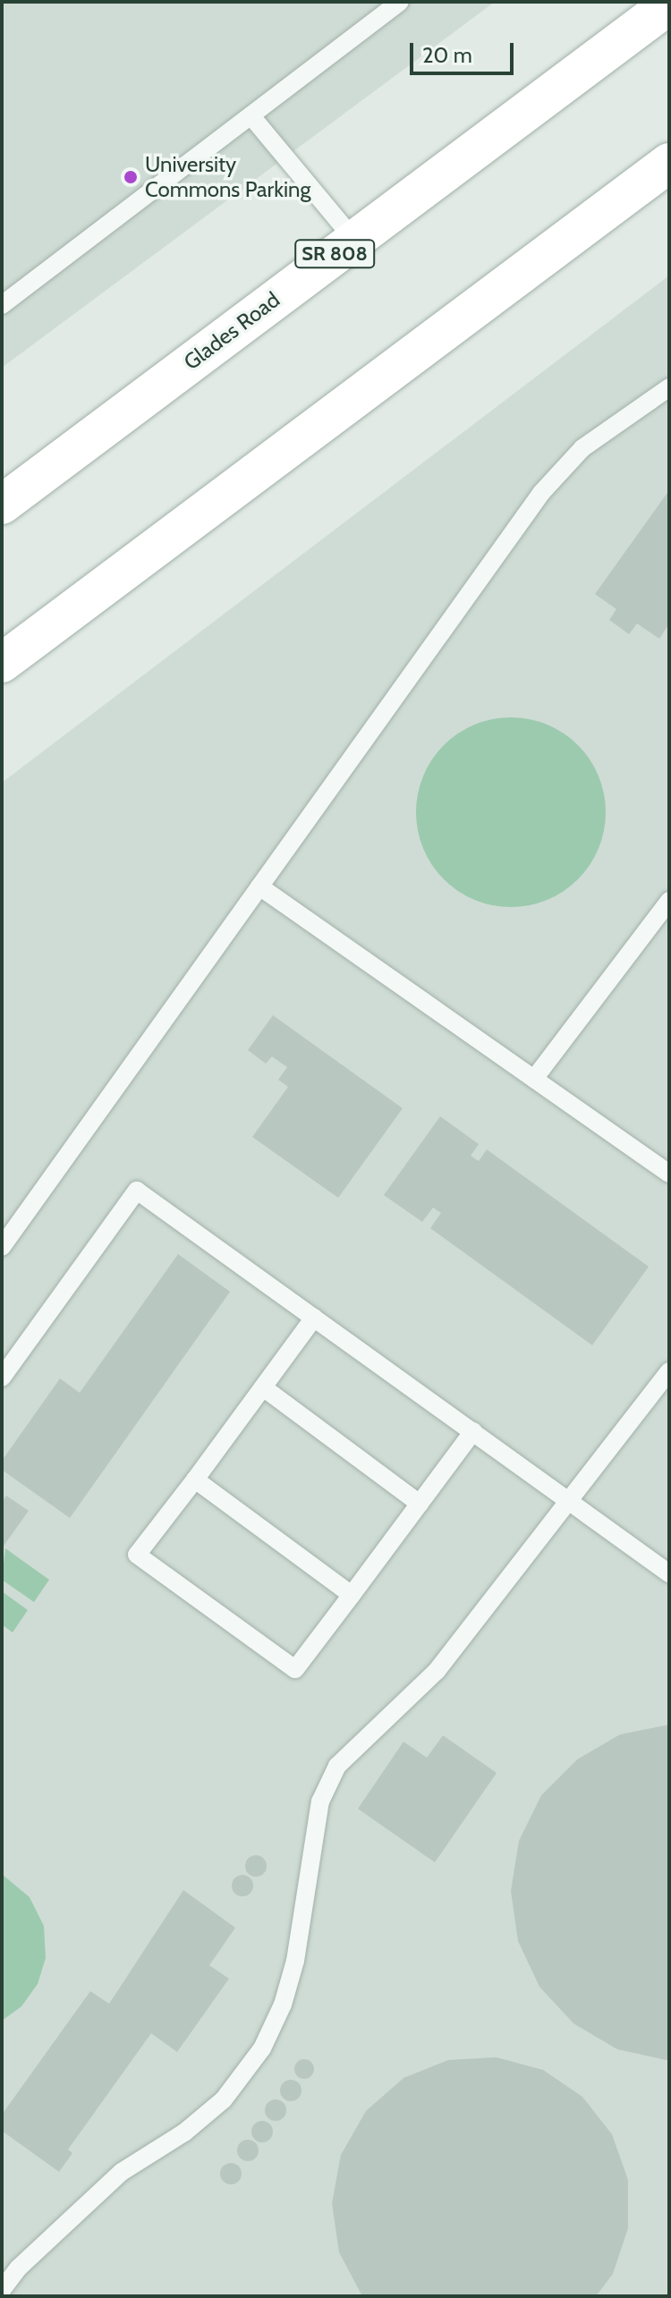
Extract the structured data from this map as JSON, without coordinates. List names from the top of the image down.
{
  "streets": {
    "main road": ["SR 808", "Glades Road"]
  },
  "places": ["University Commons Parking"],
  "scale_bar": "20 m"
}
